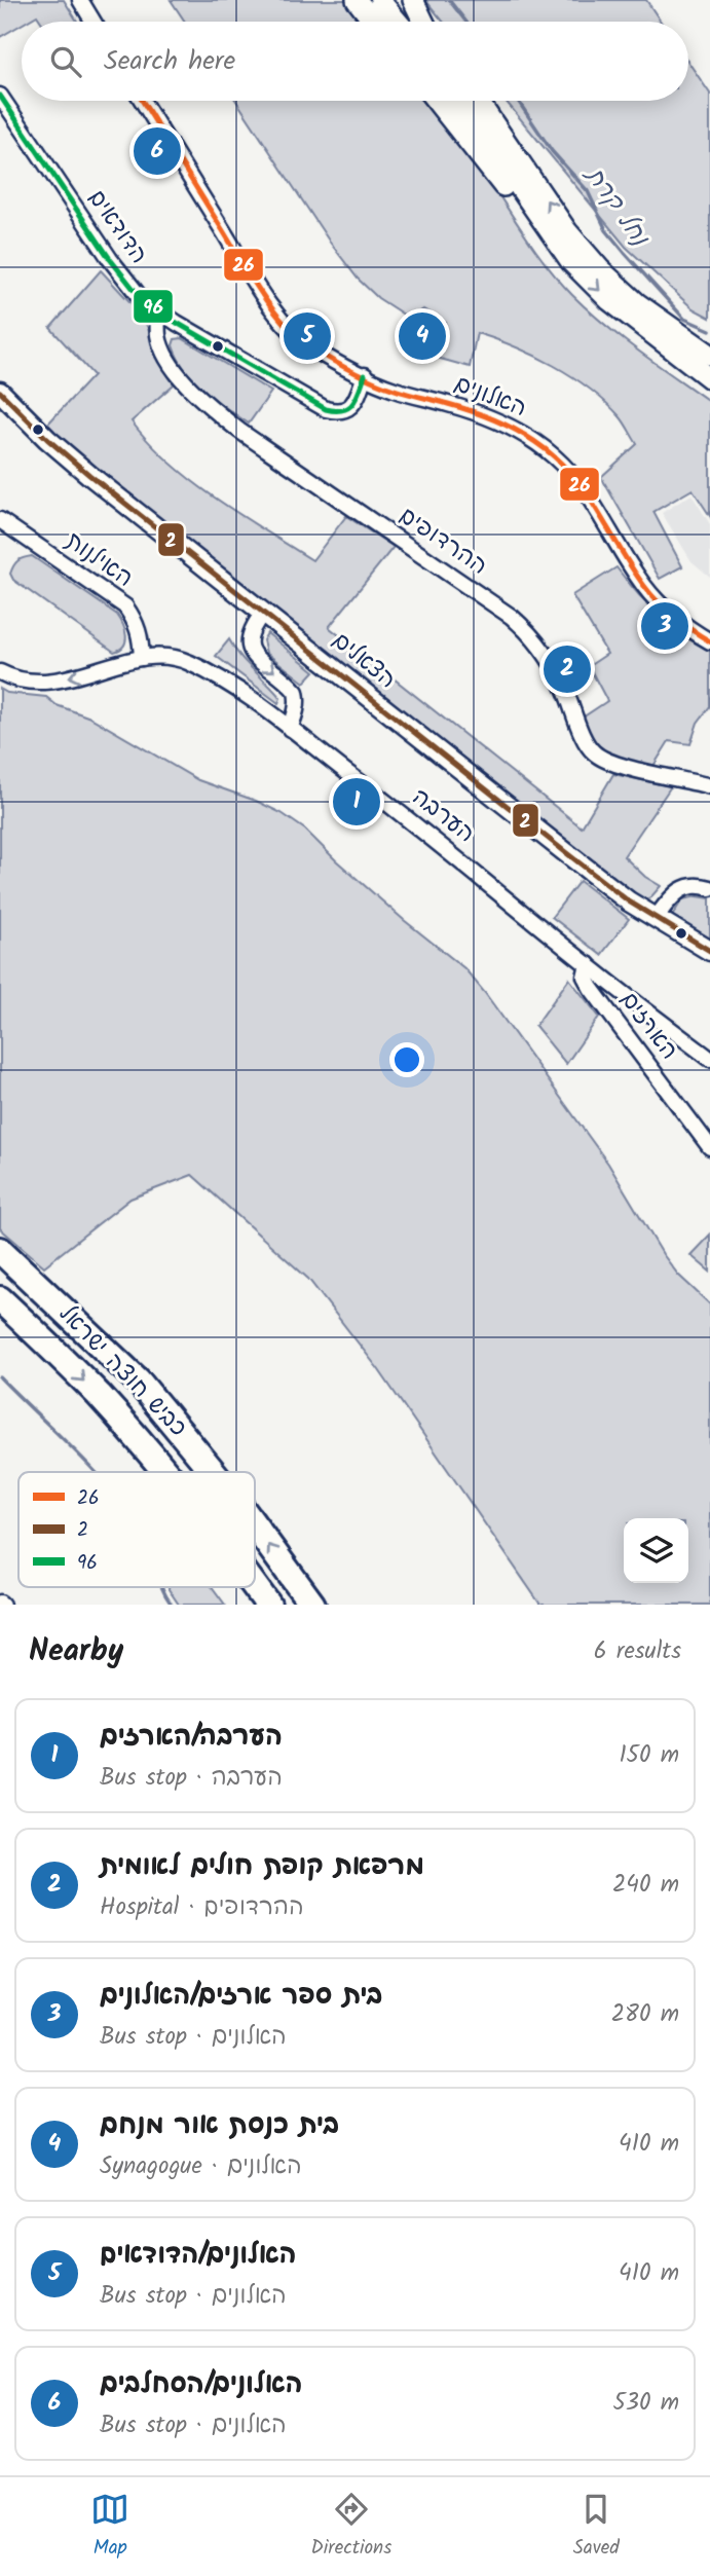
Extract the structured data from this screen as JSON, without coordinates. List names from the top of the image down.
{
  "streets": {
    "highway": ["כביש חוצה ישראל"],
    "street": [
      "הדודאים",
      "האלונים",
      "ההרדופים",
      "האילנות",
      "הצאלים",
      "הערבה",
      "הארזים"
    ]
  },
  "crossings": [
    ["הדודאים", "האלונים"],
    ["הדודאים", "ההרדופים"],
    ["האילנות", "הערבה"],
    ["הערבה", "הארזים"]
  ],
  "water": ["נחל קרת"],
  "lines": ["transit line 96", "transit line 26", "transit line 2"],
  "legend": ["26", "2", "96"],
  "page": {
    "search": "Search here",
    "pins": [
      "6",
      "4",
      "5",
      "3",
      "2",
      "1"
    ],
    "heading": ["Nearby", "6 results"],
    "list": [
      {
        "mark": "1",
        "name": "הערבה/הארזים",
        "note": "Bus stop · הערבה",
        "value": "150 m"
      },
      {
        "mark": "2",
        "name": "מרפאת קופת חולים לאומית",
        "note": "Hospital · ההרדופים",
        "value": "240 m"
      },
      {
        "mark": "3",
        "name": "בית ספר ארזים/האלונים",
        "note": "Bus stop · האלונים",
        "value": "280 m"
      },
      {
        "mark": "4",
        "name": "בית כנסת אור מנחם",
        "note": "Synagogue · האלונים",
        "value": "410 m"
      },
      {
        "mark": "5",
        "name": "האלונים/הדודאים",
        "note": "Bus stop · האלונים",
        "value": "410 m"
      },
      {
        "mark": "6",
        "name": "האלונים/הסחלבים",
        "note": "Bus stop · האלונים",
        "value": "530 m"
      }
    ],
    "nav": ["Map", "Directions", "Saved"]
  }
}
